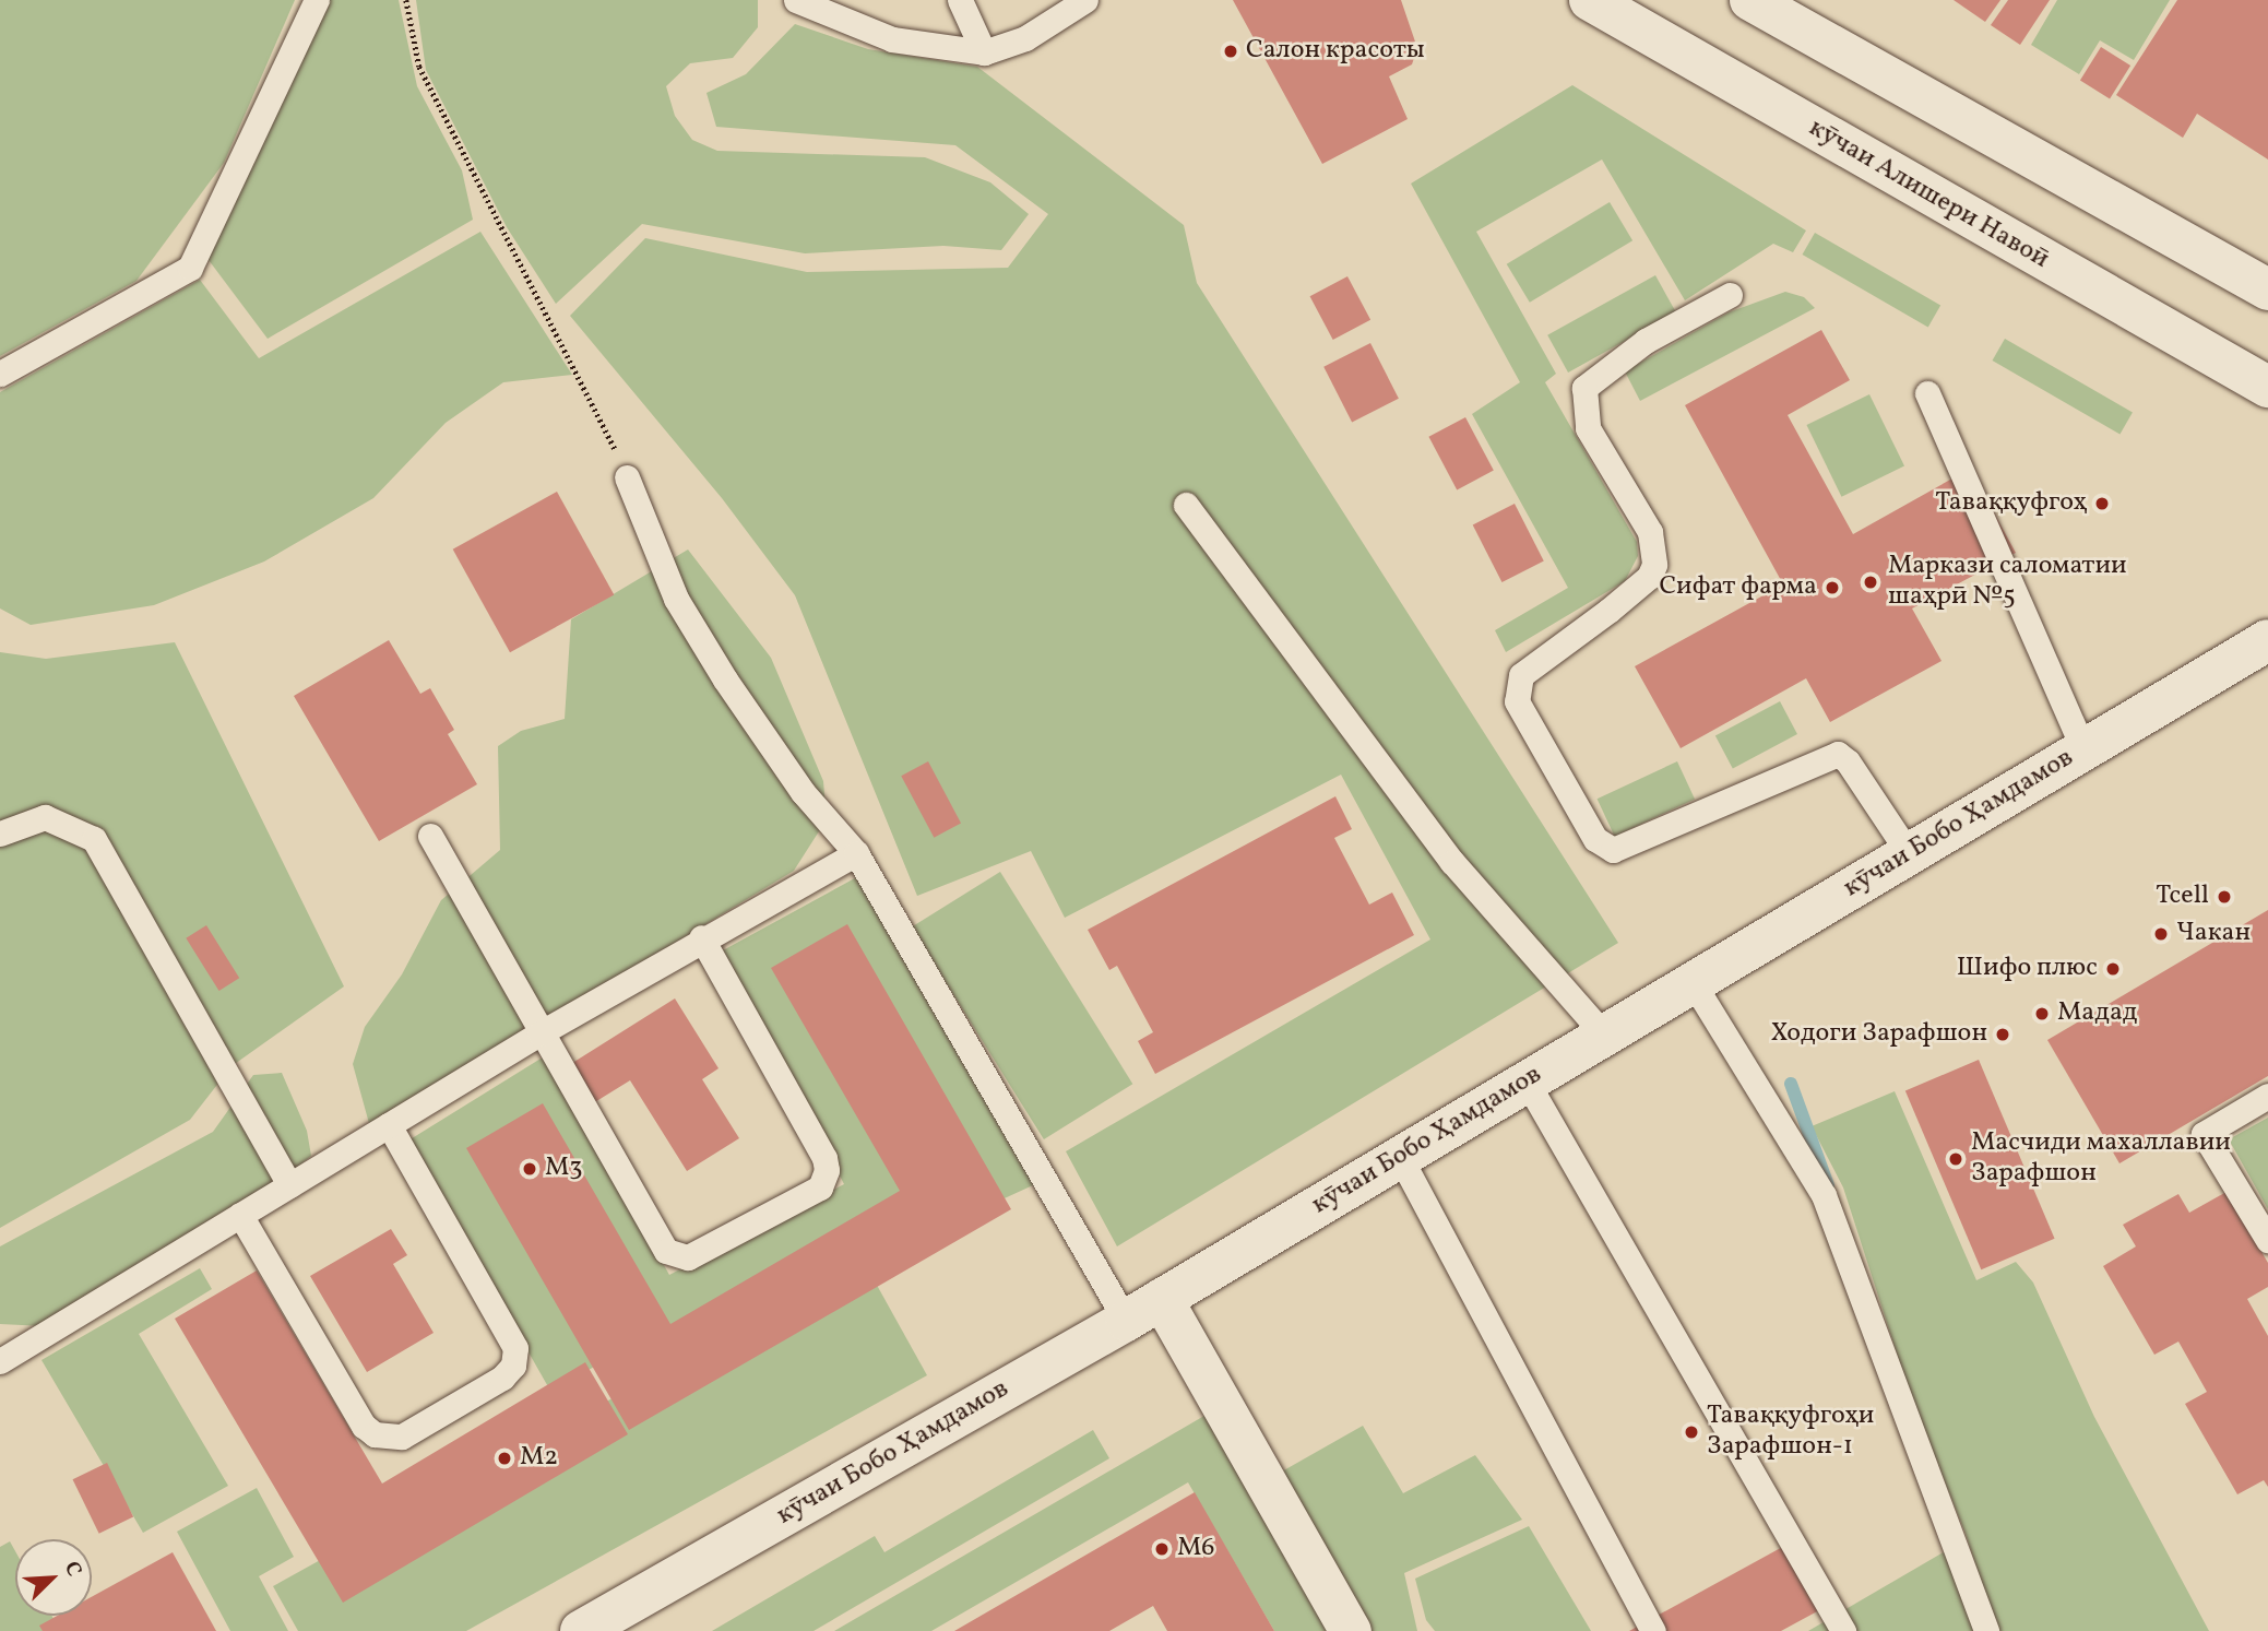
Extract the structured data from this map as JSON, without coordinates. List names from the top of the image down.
{
  "streets": {
    "street": ["кӯчаи Алишери Навоӣ", "кӯчаи Бобо Ҳамдамов"]
  },
  "places": [
    "Салон красоты",
    "Таваққуфгоҳ",
    "Маркази саломатии шаҳрӣ №5",
    "Сифат фарма",
    "Tcell",
    "Чакан",
    "Шифо плюс",
    "Мадад",
    "Ходоги Зарафшон",
    "Масчиди махаллавии Зарафшон",
    "М3",
    "Таваққуфгоҳи Зарафшон-1",
    "М2",
    "М6"
  ],
  "north": "top right"
}
